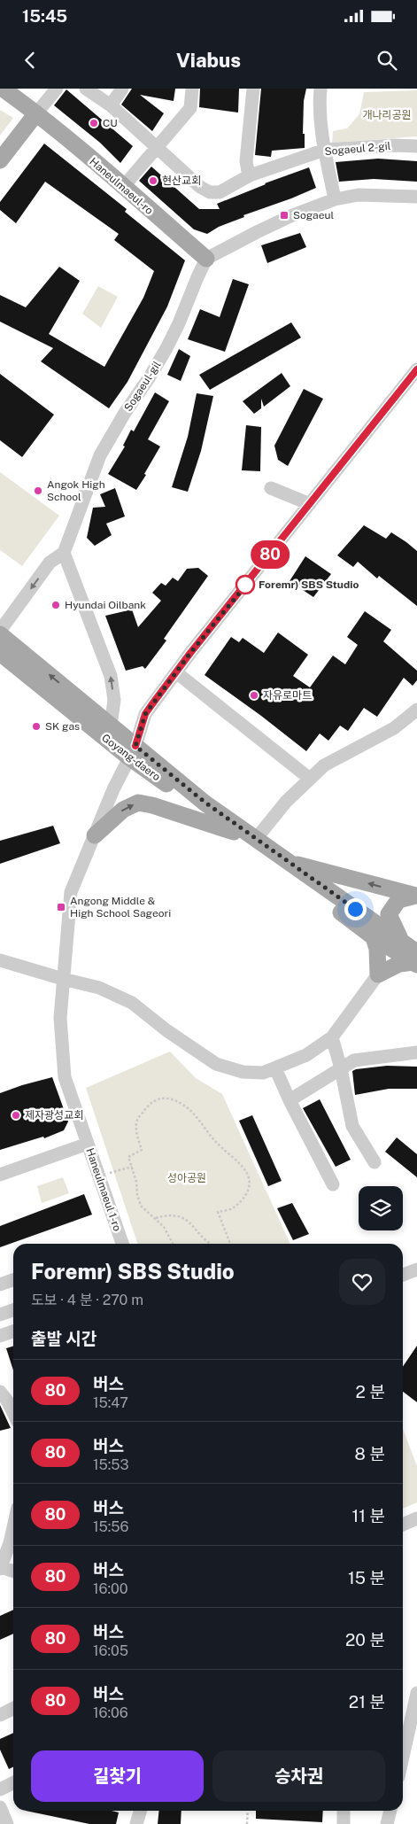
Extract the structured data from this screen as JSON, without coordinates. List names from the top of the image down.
{
  "streets": {
    "main road": ["Haneulmaeul-ro", "Goyang-daero"],
    "street": ["Sogaeul 2-gil", "Sogaeul-gil", "Haneulmaeul 1-ro"]
  },
  "crossings": [
    ["Haneulmaeul-ro", "Sogaeul-gil"]
  ],
  "parks": ["개나리공원", "성아공원"],
  "places": {
    "other": [
      "CU",
      "현산교회",
      "Angok High School",
      "Foremr) SBS Studio",
      "Hyundai Oilbank",
      "자유로마트",
      "SK gas",
      "제자광성교회"
    ],
    "transit": ["Sogaeul", "Angong Middle & High School Sageori"]
  },
  "lines": ["bus line 80"],
  "page": {
    "status": "15:45",
    "header": "Viabus",
    "on_map": "80",
    "heading": [
      ["Foremr) SBS Studio", "도보 · 4 분 · 270 m"],
      "출발 시간"
    ],
    "list": [
      {
        "mark": "80",
        "name": "버스",
        "note": "15:47",
        "value": "2 분"
      },
      {
        "mark": "80",
        "name": "버스",
        "note": "15:53",
        "value": "8 분"
      },
      {
        "mark": "80",
        "name": "버스",
        "note": "15:56",
        "value": "11 분"
      },
      {
        "mark": "80",
        "name": "버스",
        "note": "16:00",
        "value": "15 분"
      },
      {
        "mark": "80",
        "name": "버스",
        "note": "16:05",
        "value": "20 분"
      },
      {
        "mark": "80",
        "name": "버스",
        "note": "16:06",
        "value": "21 분"
      }
    ],
    "buttons": ["길찾기", "승차권"]
  }
}
